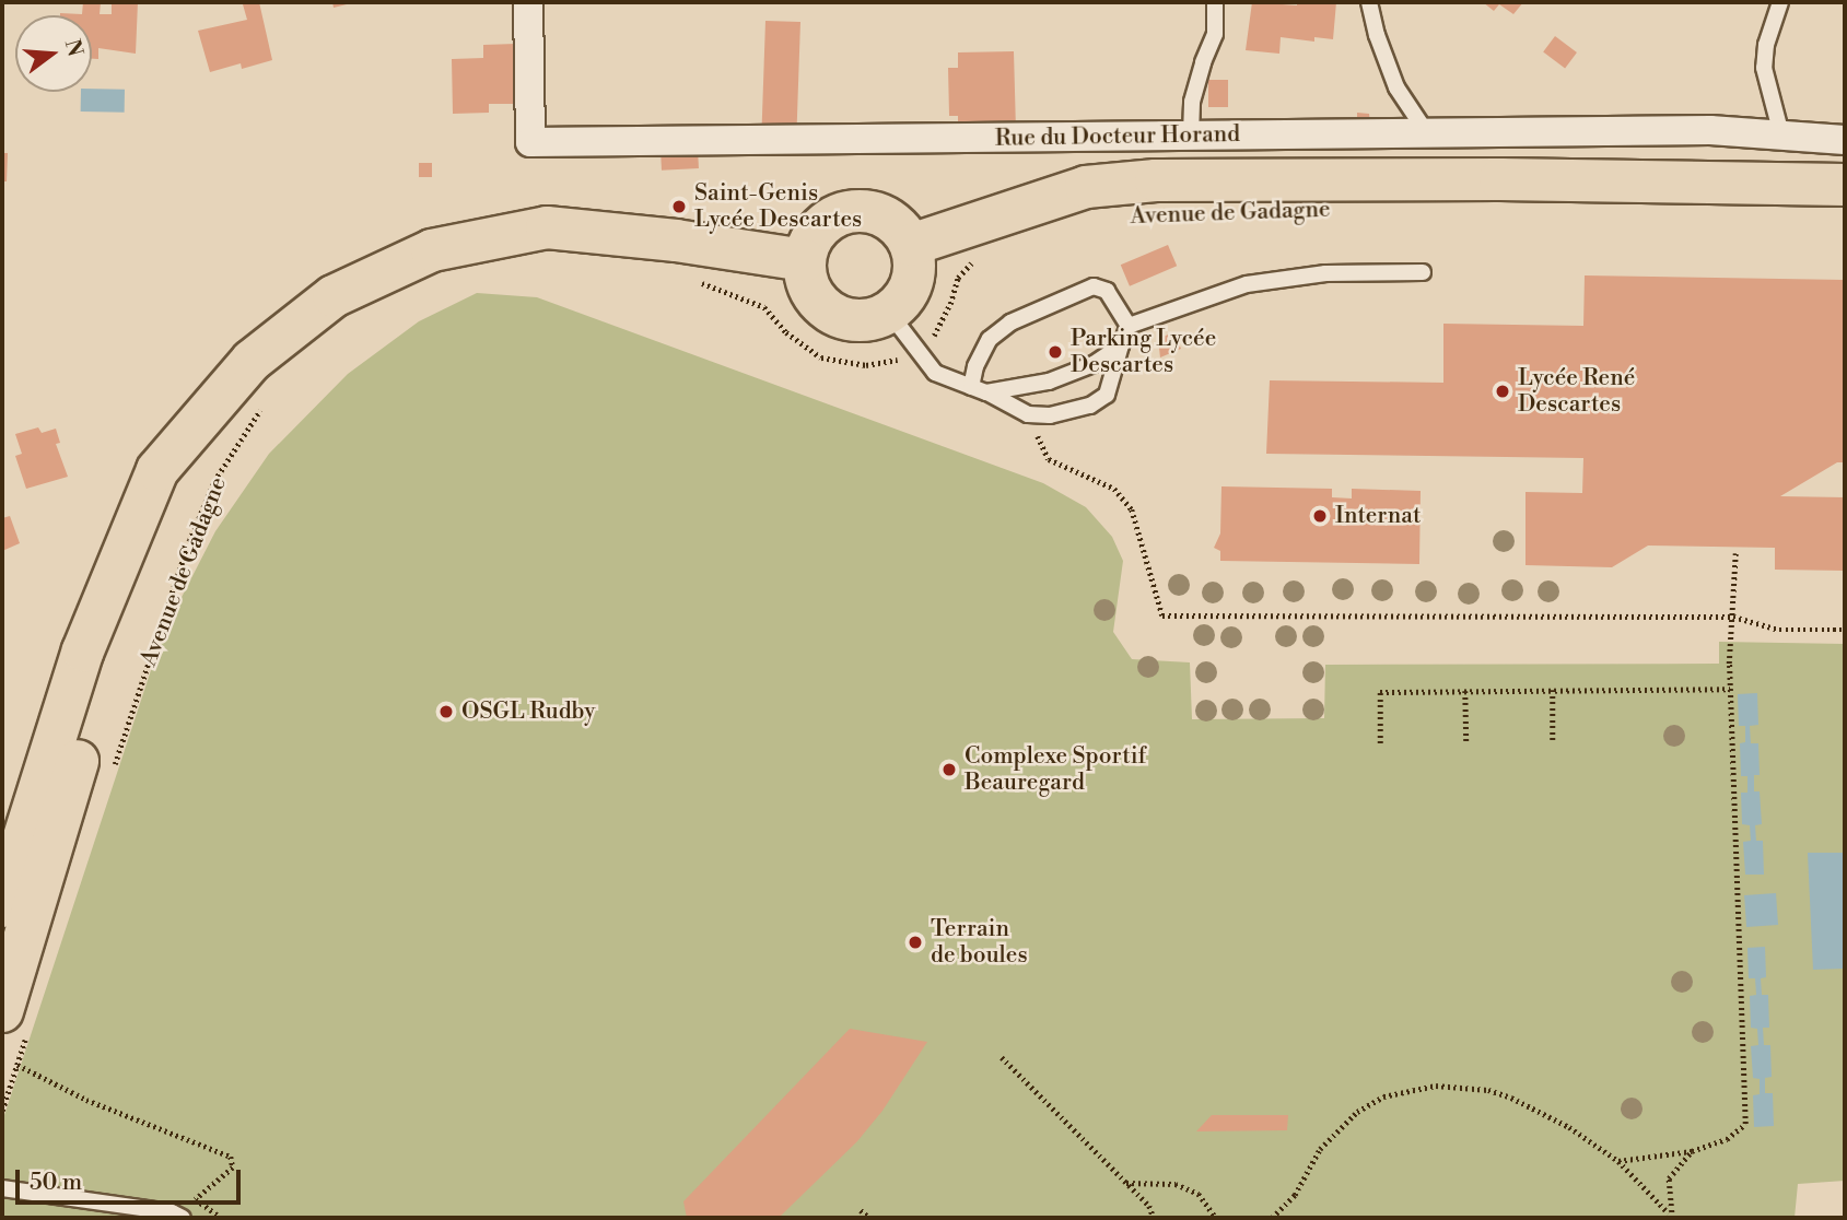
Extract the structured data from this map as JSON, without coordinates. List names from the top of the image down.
{
  "streets": {
    "main road": ["Avenue de Gadagne"],
    "street": ["Rue du Docteur Horand"]
  },
  "places": [
    "Saint-Genis Lycée Descartes",
    "Parking Lycée Descartes",
    "Lycée René Descartes",
    "Internat",
    "OSGL Rudby",
    "Complexe Sportif Beauregard",
    "Terrain de boules"
  ],
  "scale_bar": "50 m",
  "north": "right"
}
